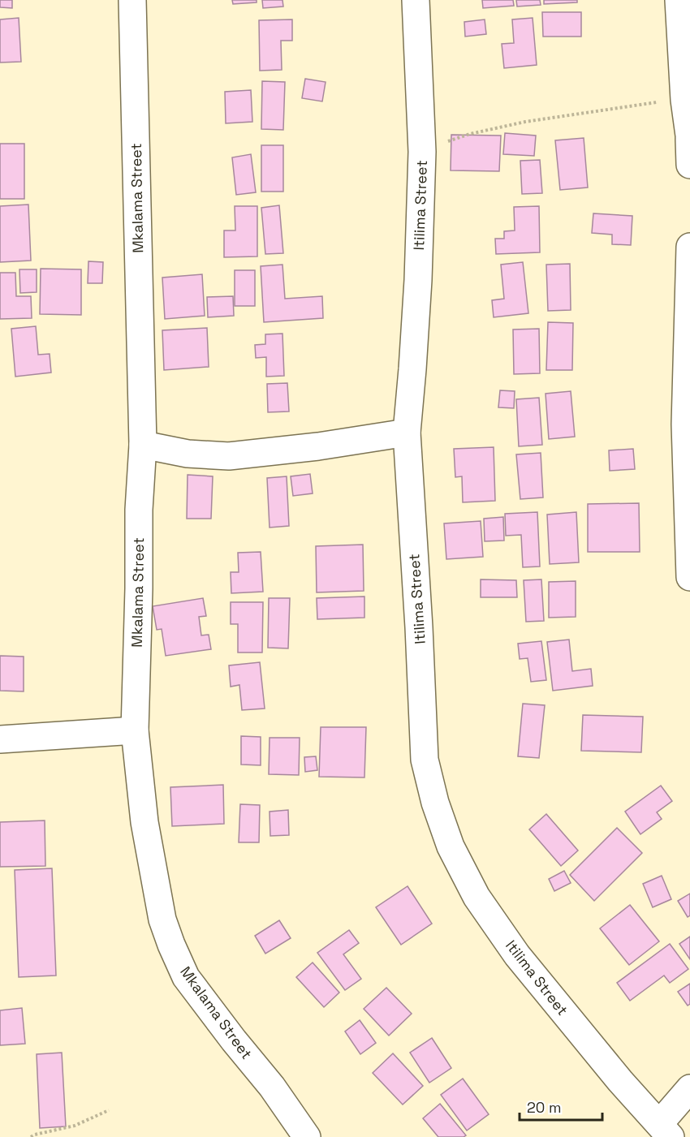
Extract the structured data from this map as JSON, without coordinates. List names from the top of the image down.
{
  "streets": {
    "street": ["Mkalama Street", "Itilima Street"]
  },
  "scale_bar": "20 m"
}
